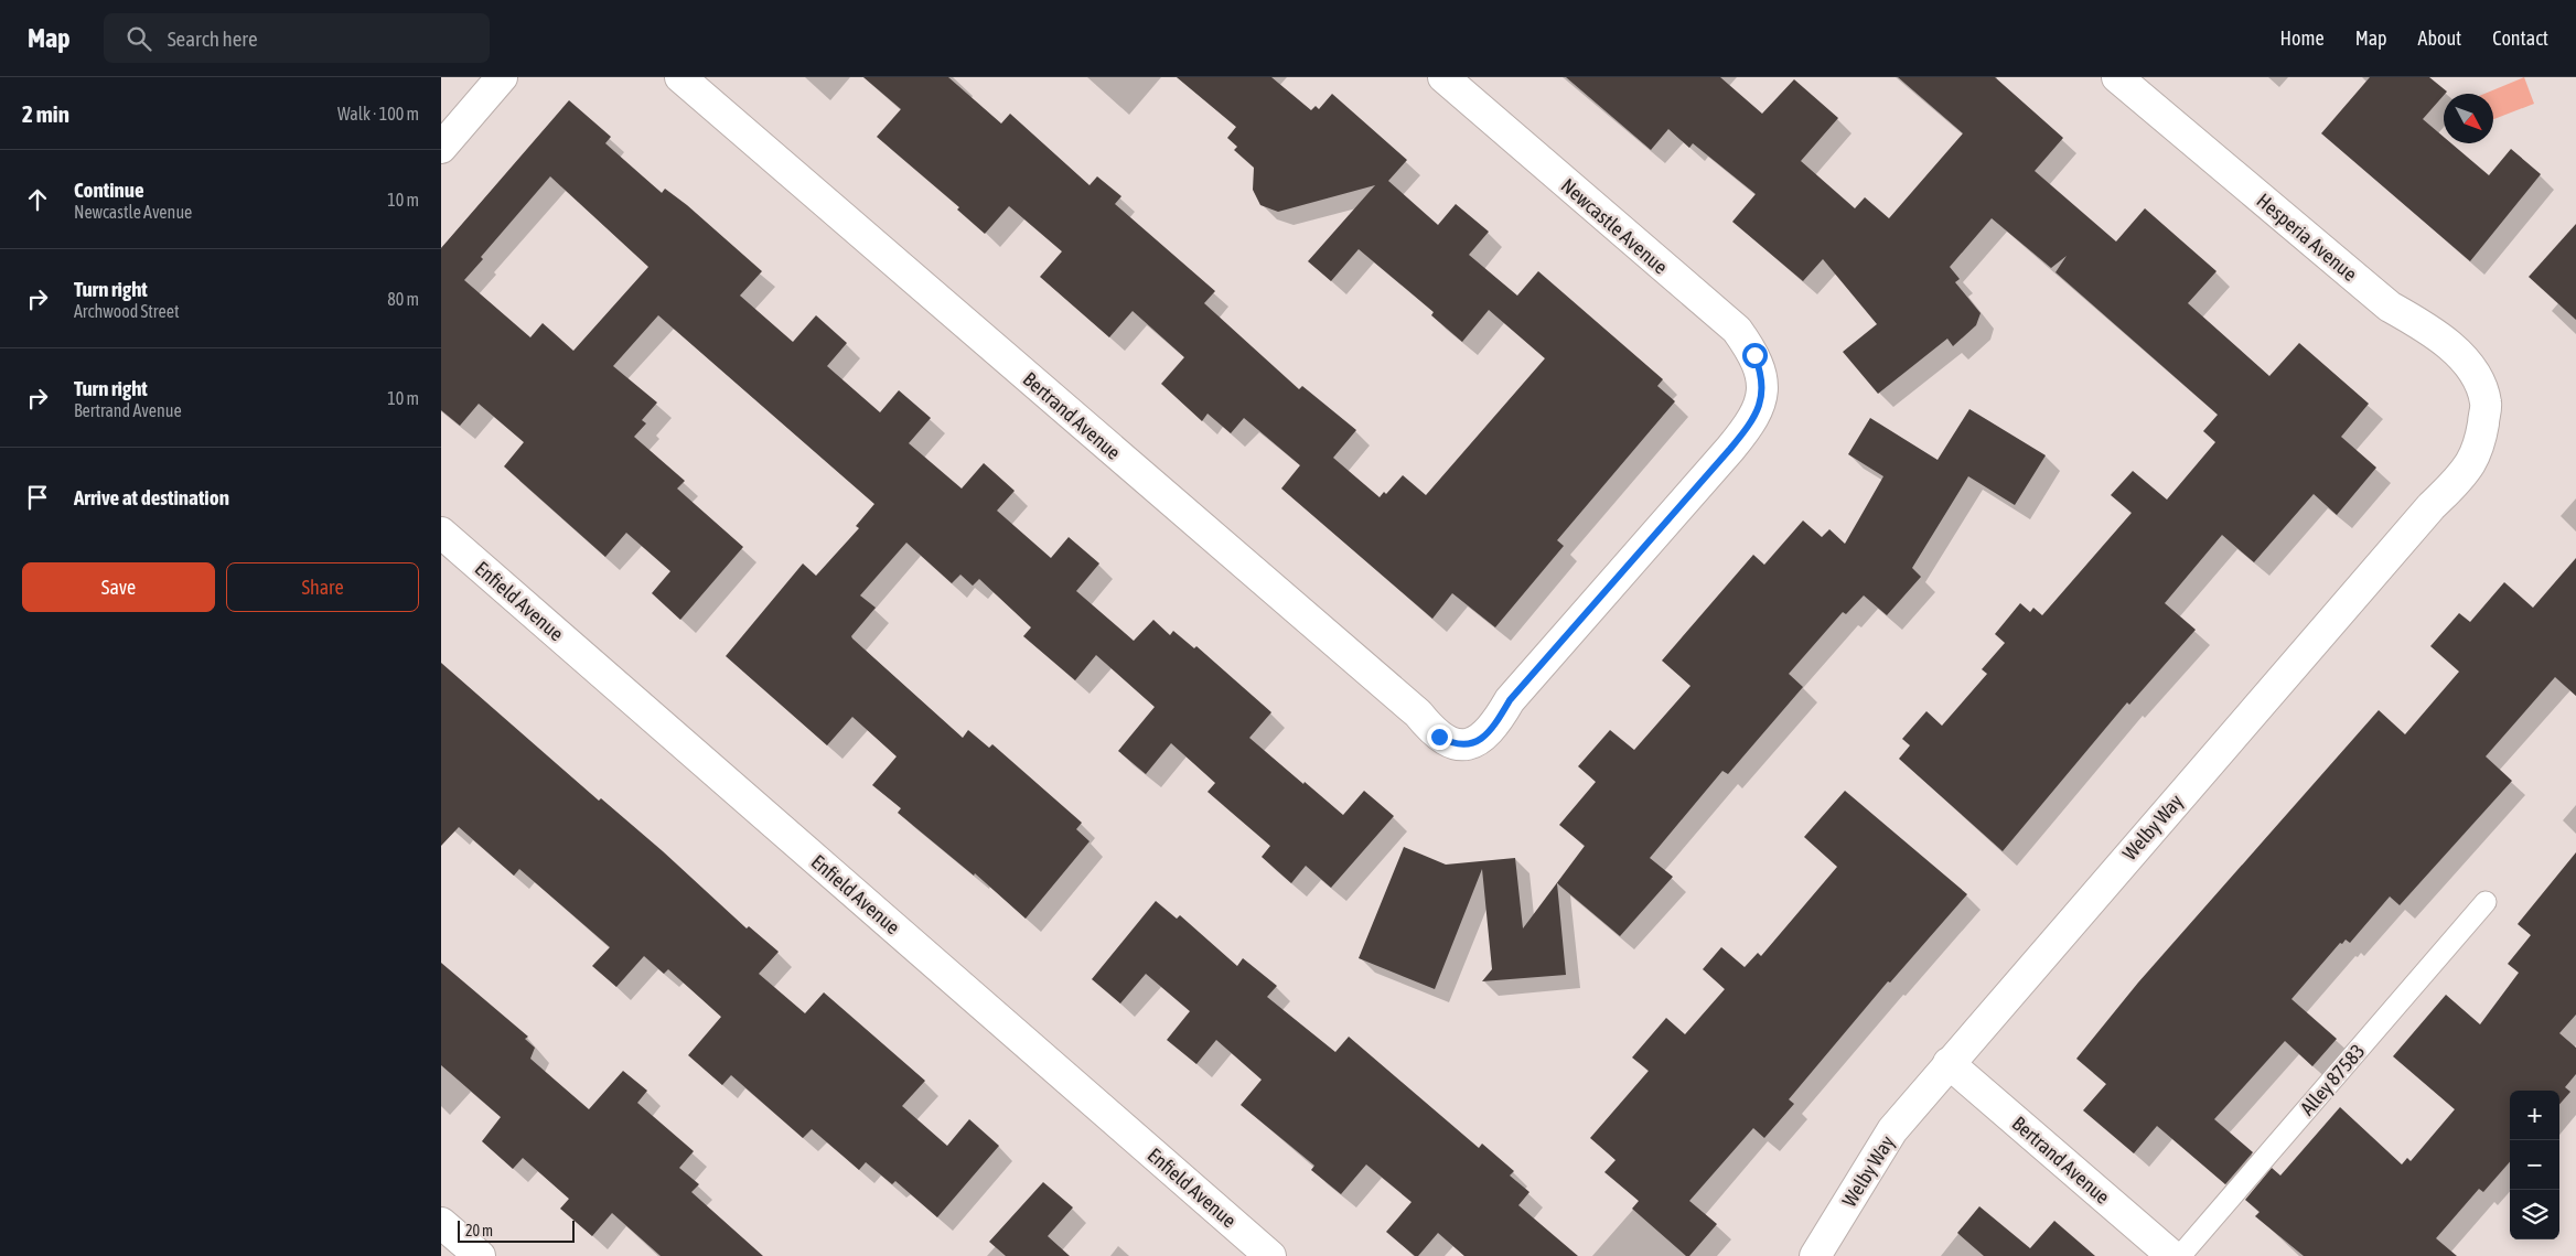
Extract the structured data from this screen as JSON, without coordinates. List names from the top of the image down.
{
  "streets": {
    "street": [
      "Newcastle Avenue",
      "Hesperia Avenue",
      "Bertrand Avenue",
      "Enfield Avenue",
      "Welby Way"
    ],
    "lane": ["Alley 87583"]
  },
  "crossings": [
    ["Newcastle Avenue", "Bertrand Avenue"],
    ["Hesperia Avenue", "Welby Way"],
    ["Bertrand Avenue", "Welby Way"]
  ],
  "scale_bar": "20 m",
  "north": "bottom right",
  "page": {
    "header": "Map",
    "search": "Search here",
    "nav": [
      "Home",
      "Map",
      "About",
      "Contact"
    ],
    "heading": ["2 min", "Walk · 100 m"],
    "list": [
      ["Continue", "Newcastle Avenue", "10 m"],
      ["Turn right", "Archwood Street", "80 m"],
      ["Turn right", "Bertrand Avenue", "10 m"],
      "Arrive at destination"
    ],
    "buttons": ["Save", "Share"],
    "map_buttons": ["+", "−"],
    "scale": "20 m"
  }
}
